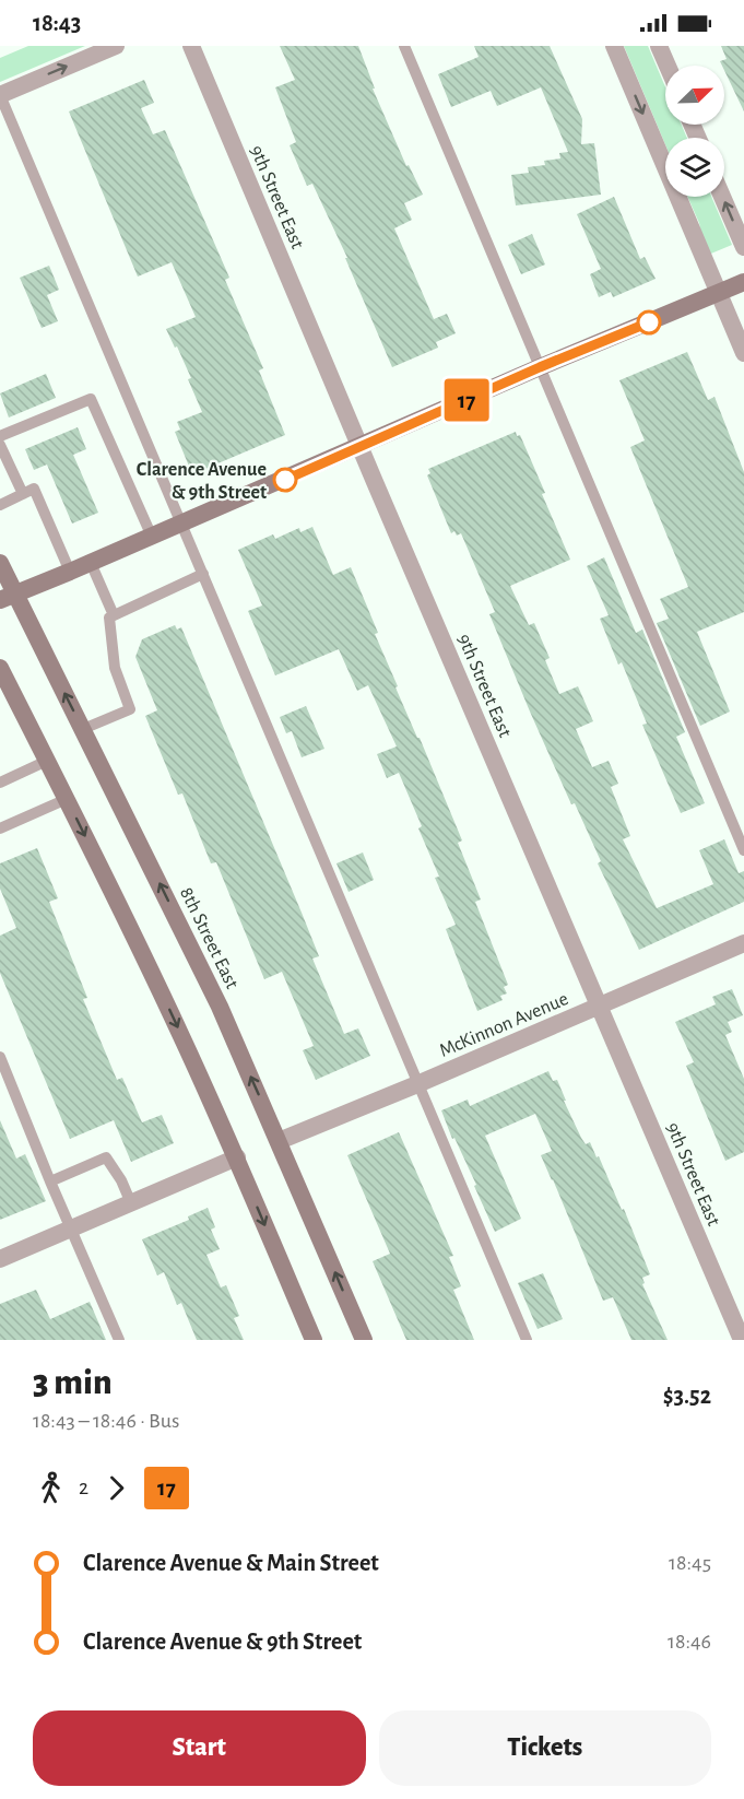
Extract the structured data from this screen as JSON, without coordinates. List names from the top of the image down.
{
  "streets": {
    "main road": ["8th Street East"],
    "street": ["9th Street East", "McKinnon Avenue"]
  },
  "crossings": [
    ["9th Street East", "McKinnon Avenue"],
    ["8th Street East", "McKinnon Avenue"]
  ],
  "places": ["Clarence Avenue & 9th Street"],
  "lines": ["bus line 17"],
  "north": "top right",
  "page": {
    "status": "18:43",
    "on_map": "17",
    "heading": ["3 min", "18:43 – 18:46 · Bus", "$3.52"],
    "legs": ["2", "17"],
    "list": [
      {
        "name": "Clarence Avenue & Main Street",
        "value": "18:45"
      },
      {
        "name": "Clarence Avenue & 9th Street",
        "value": "18:46"
      }
    ],
    "buttons": ["Start", "Tickets"]
  }
}
